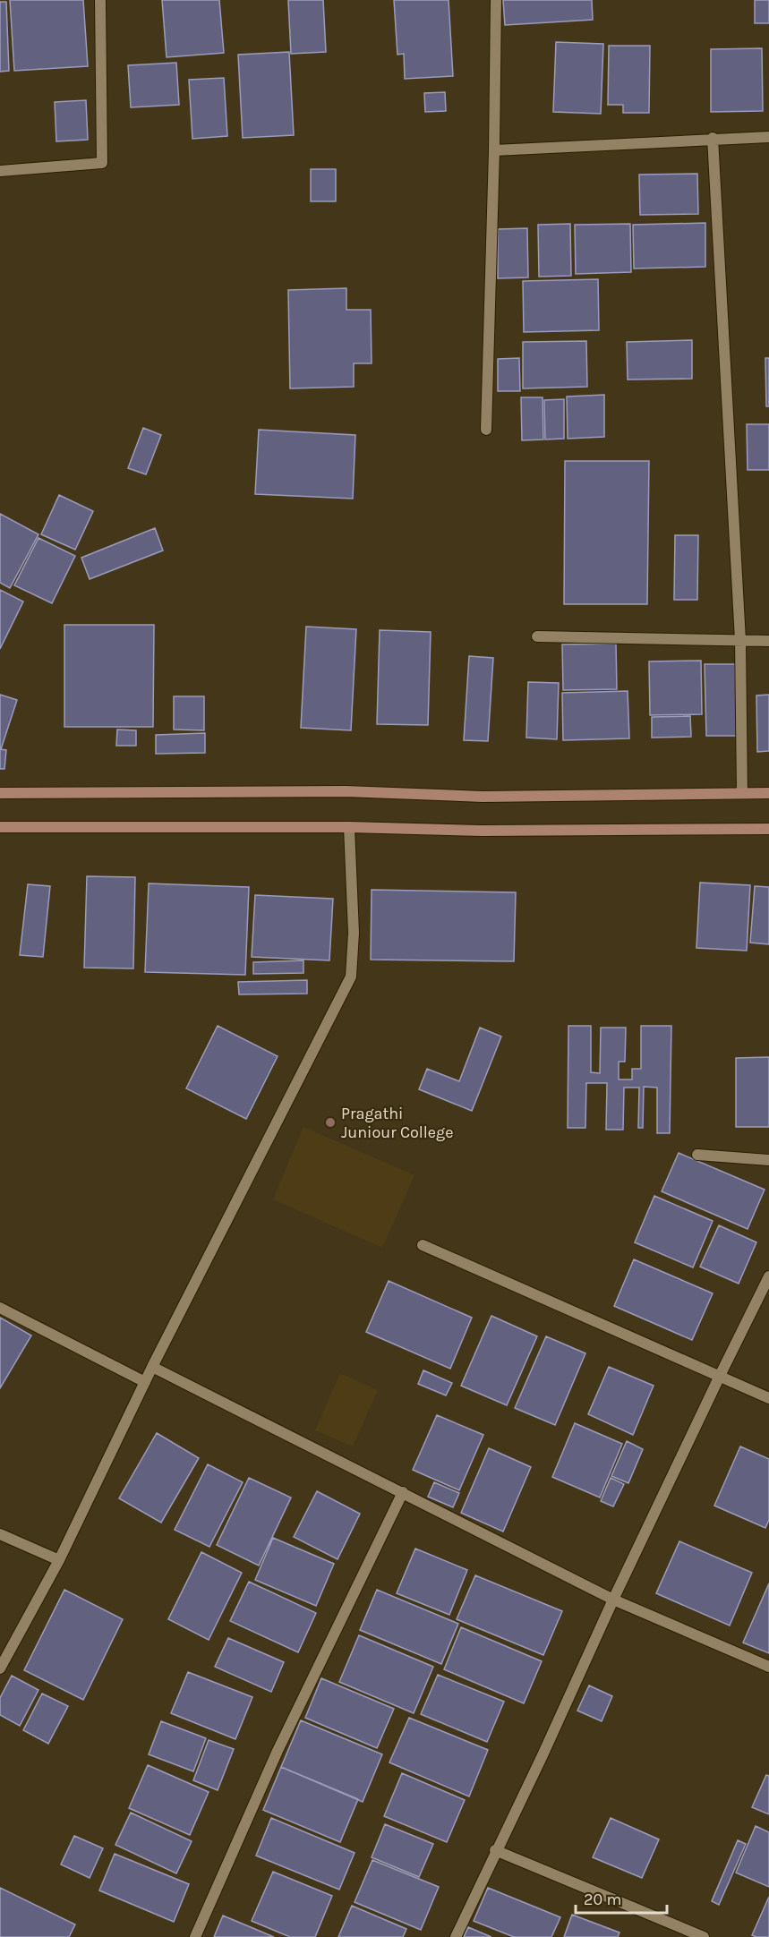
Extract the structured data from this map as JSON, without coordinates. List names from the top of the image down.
{
  "places": ["Pragathi Juniour College"],
  "scale_bar": "20 m"
}
